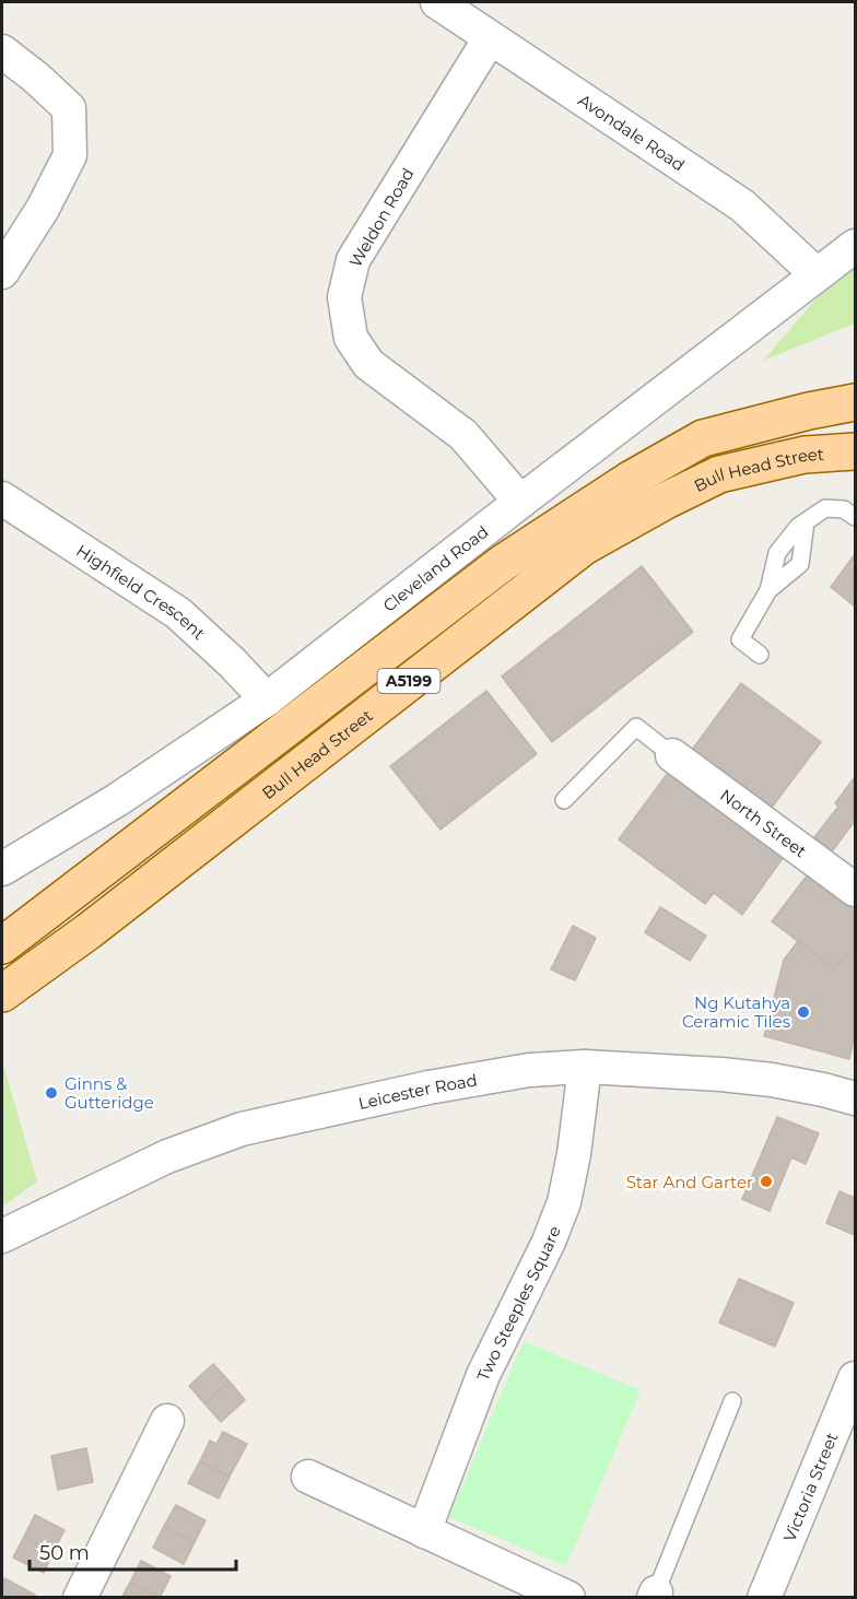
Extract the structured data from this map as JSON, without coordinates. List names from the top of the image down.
{
  "streets": {
    "main road": ["Bull Head Street", "A5199"],
    "street": [
      "Avondale Road",
      "Weldon Road",
      "Cleveland Road",
      "Highfield Crescent",
      "North Street",
      "Leicester Road",
      "Two Steeples Square",
      "Victoria Street"
    ]
  },
  "crossings": [
    ["Avondale Road", "Weldon Road"],
    ["Avondale Road", "Cleveland Road"],
    ["Weldon Road", "Cleveland Road"],
    ["Cleveland Road", "Highfield Crescent"],
    ["Leicester Road", "Two Steeples Square"]
  ],
  "places": ["Ng Kutahya Ceramic Tiles", "Ginns & Gutteridge", "Star And Garter"],
  "scale_bar": "50 m"
}
